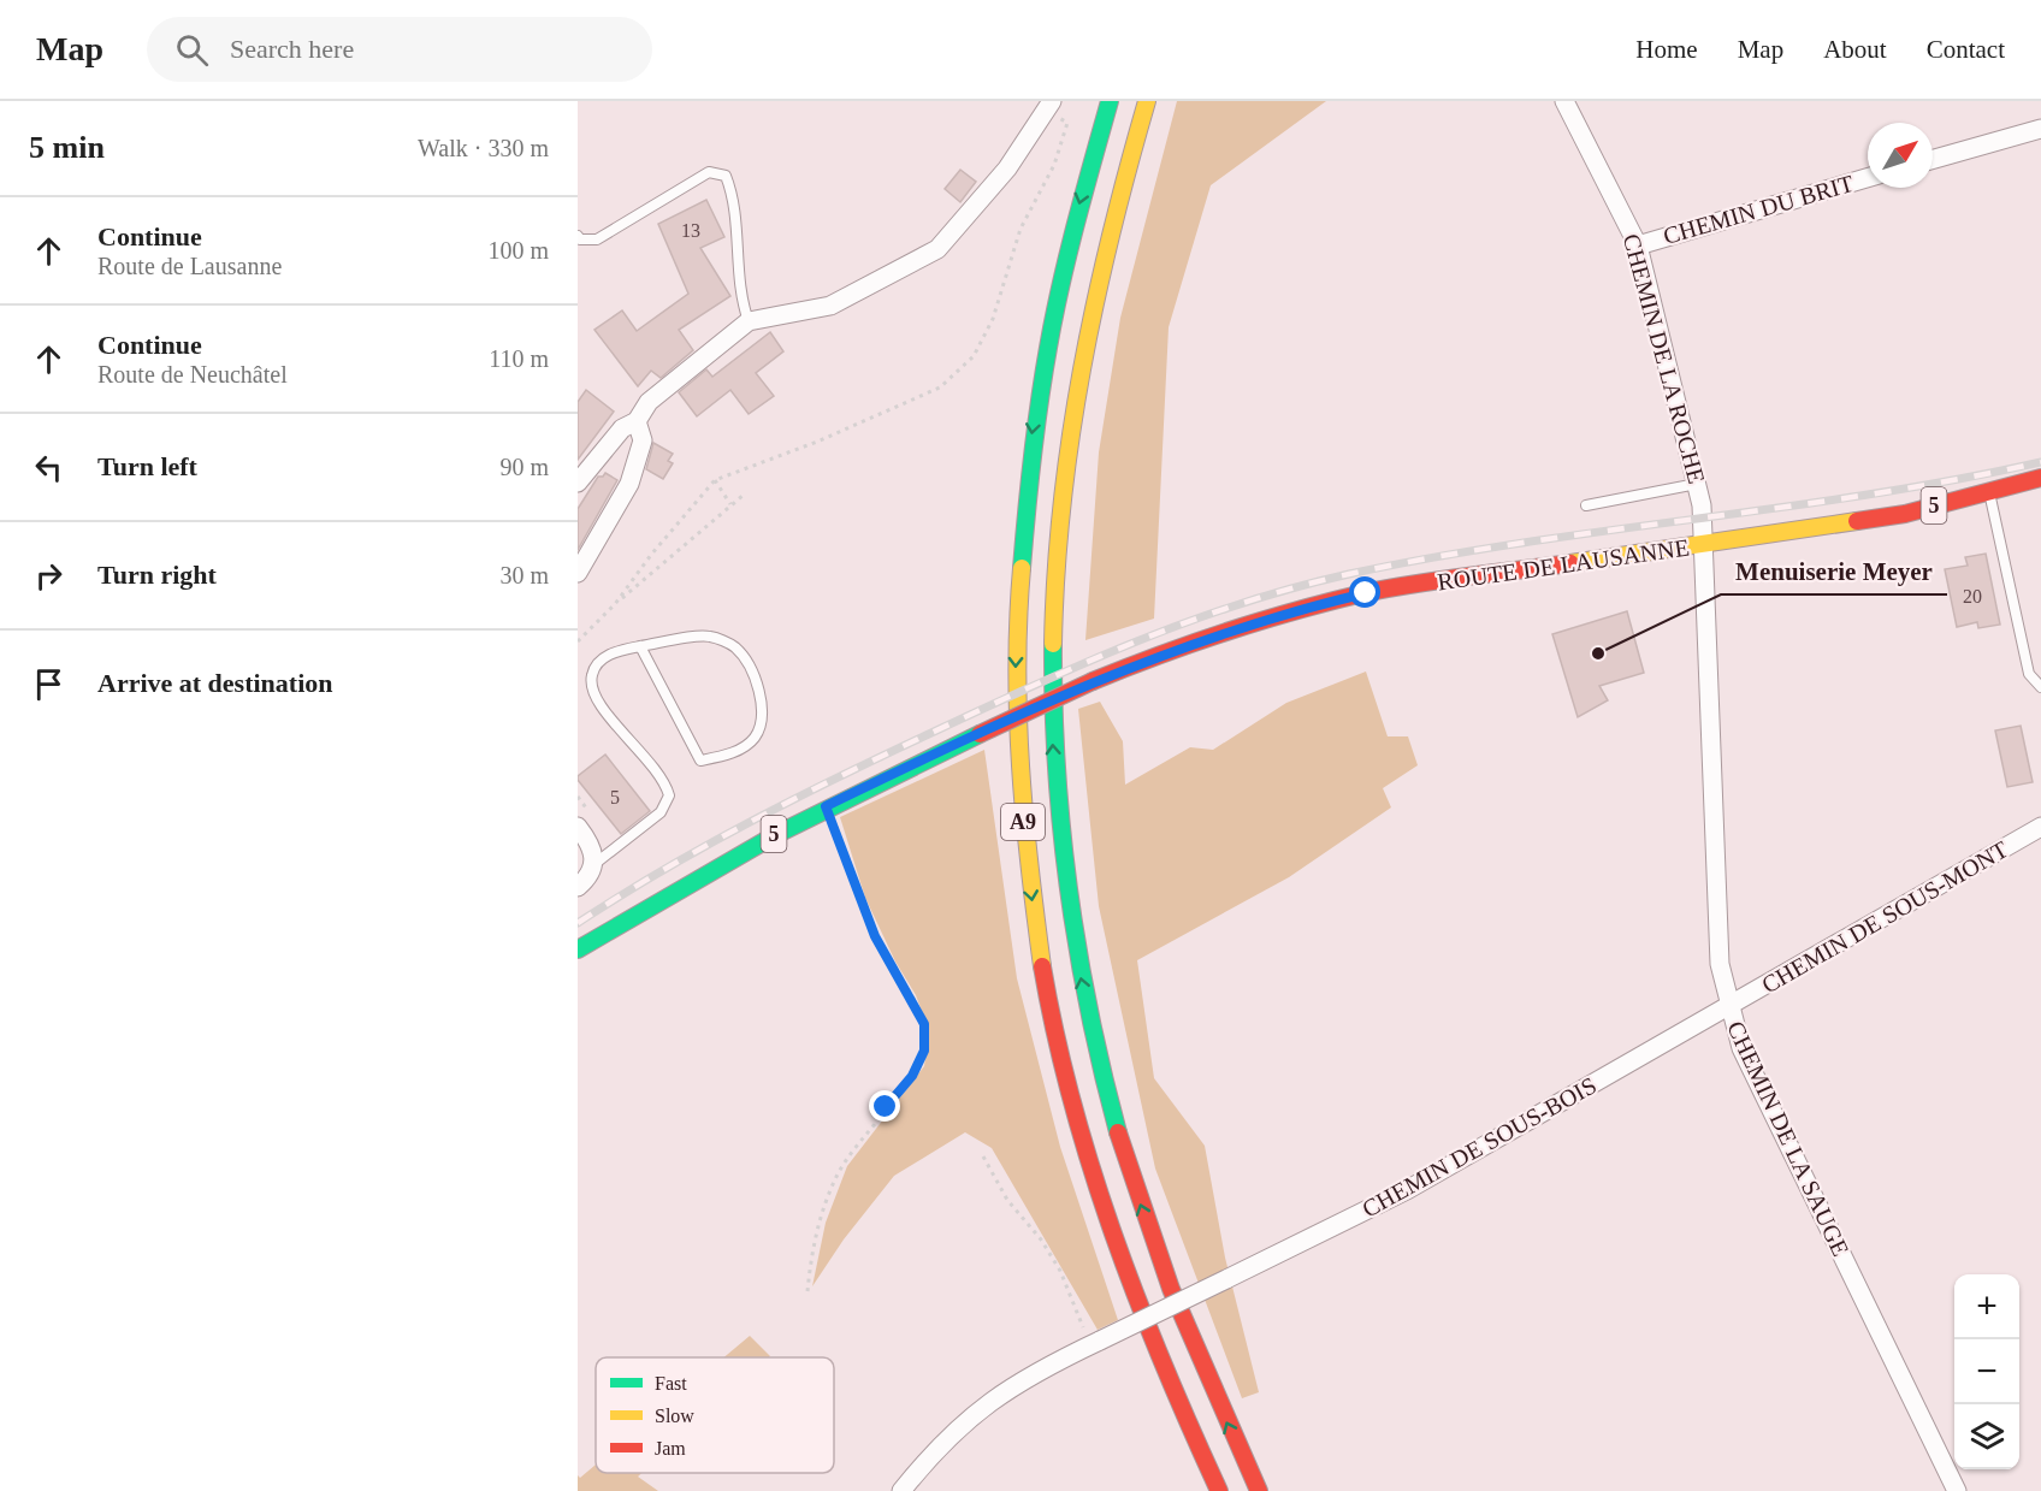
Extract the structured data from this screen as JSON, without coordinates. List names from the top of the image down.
{
  "streets": {
    "main road": ["5", "ROUTE DE LAUSANNE", "A9"],
    "street": [
      "CHEMIN DU BRIT",
      "CHEMIN DE LA ROCHE",
      "CHEMIN DE SOUS-MONT",
      "CHEMIN DE LA SAUGE",
      "CHEMIN DE SOUS-BOIS"
    ]
  },
  "crossings": [
    ["CHEMIN DU BRIT", "CHEMIN DE LA ROCHE"],
    ["CHEMIN DE LA ROCHE", "ROUTE DE LAUSANNE"],
    ["CHEMIN DE LA ROCHE", "CHEMIN DE LA SAUGE"],
    ["5", "ROUTE DE LAUSANNE"],
    ["ROUTE DE LAUSANNE", "CHEMIN DE LA SAUGE"],
    ["CHEMIN DE SOUS-MONT", "CHEMIN DE LA SAUGE"],
    ["CHEMIN DE SOUS-MONT", "CHEMIN DE SOUS-BOIS"],
    ["CHEMIN DE LA SAUGE", "CHEMIN DE SOUS-BOIS"]
  ],
  "places": ["Menuiserie Meyer"],
  "house_numbers": ["13", "20", "5"],
  "legend": ["Fast", "Slow", "Jam"],
  "north": "top right",
  "page": {
    "header": "Map",
    "search": "Search here",
    "nav": [
      "Home",
      "Map",
      "About",
      "Contact"
    ],
    "heading": ["5 min", "Walk · 330 m"],
    "list": [
      ["Continue", "Route de Lausanne", "100 m"],
      ["Continue", "Route de Neuchâtel", "110 m"],
      ["Turn left", "90 m"],
      ["Turn right", "30 m"],
      "Arrive at destination"
    ],
    "map_buttons": ["+", "−"]
  }
}
